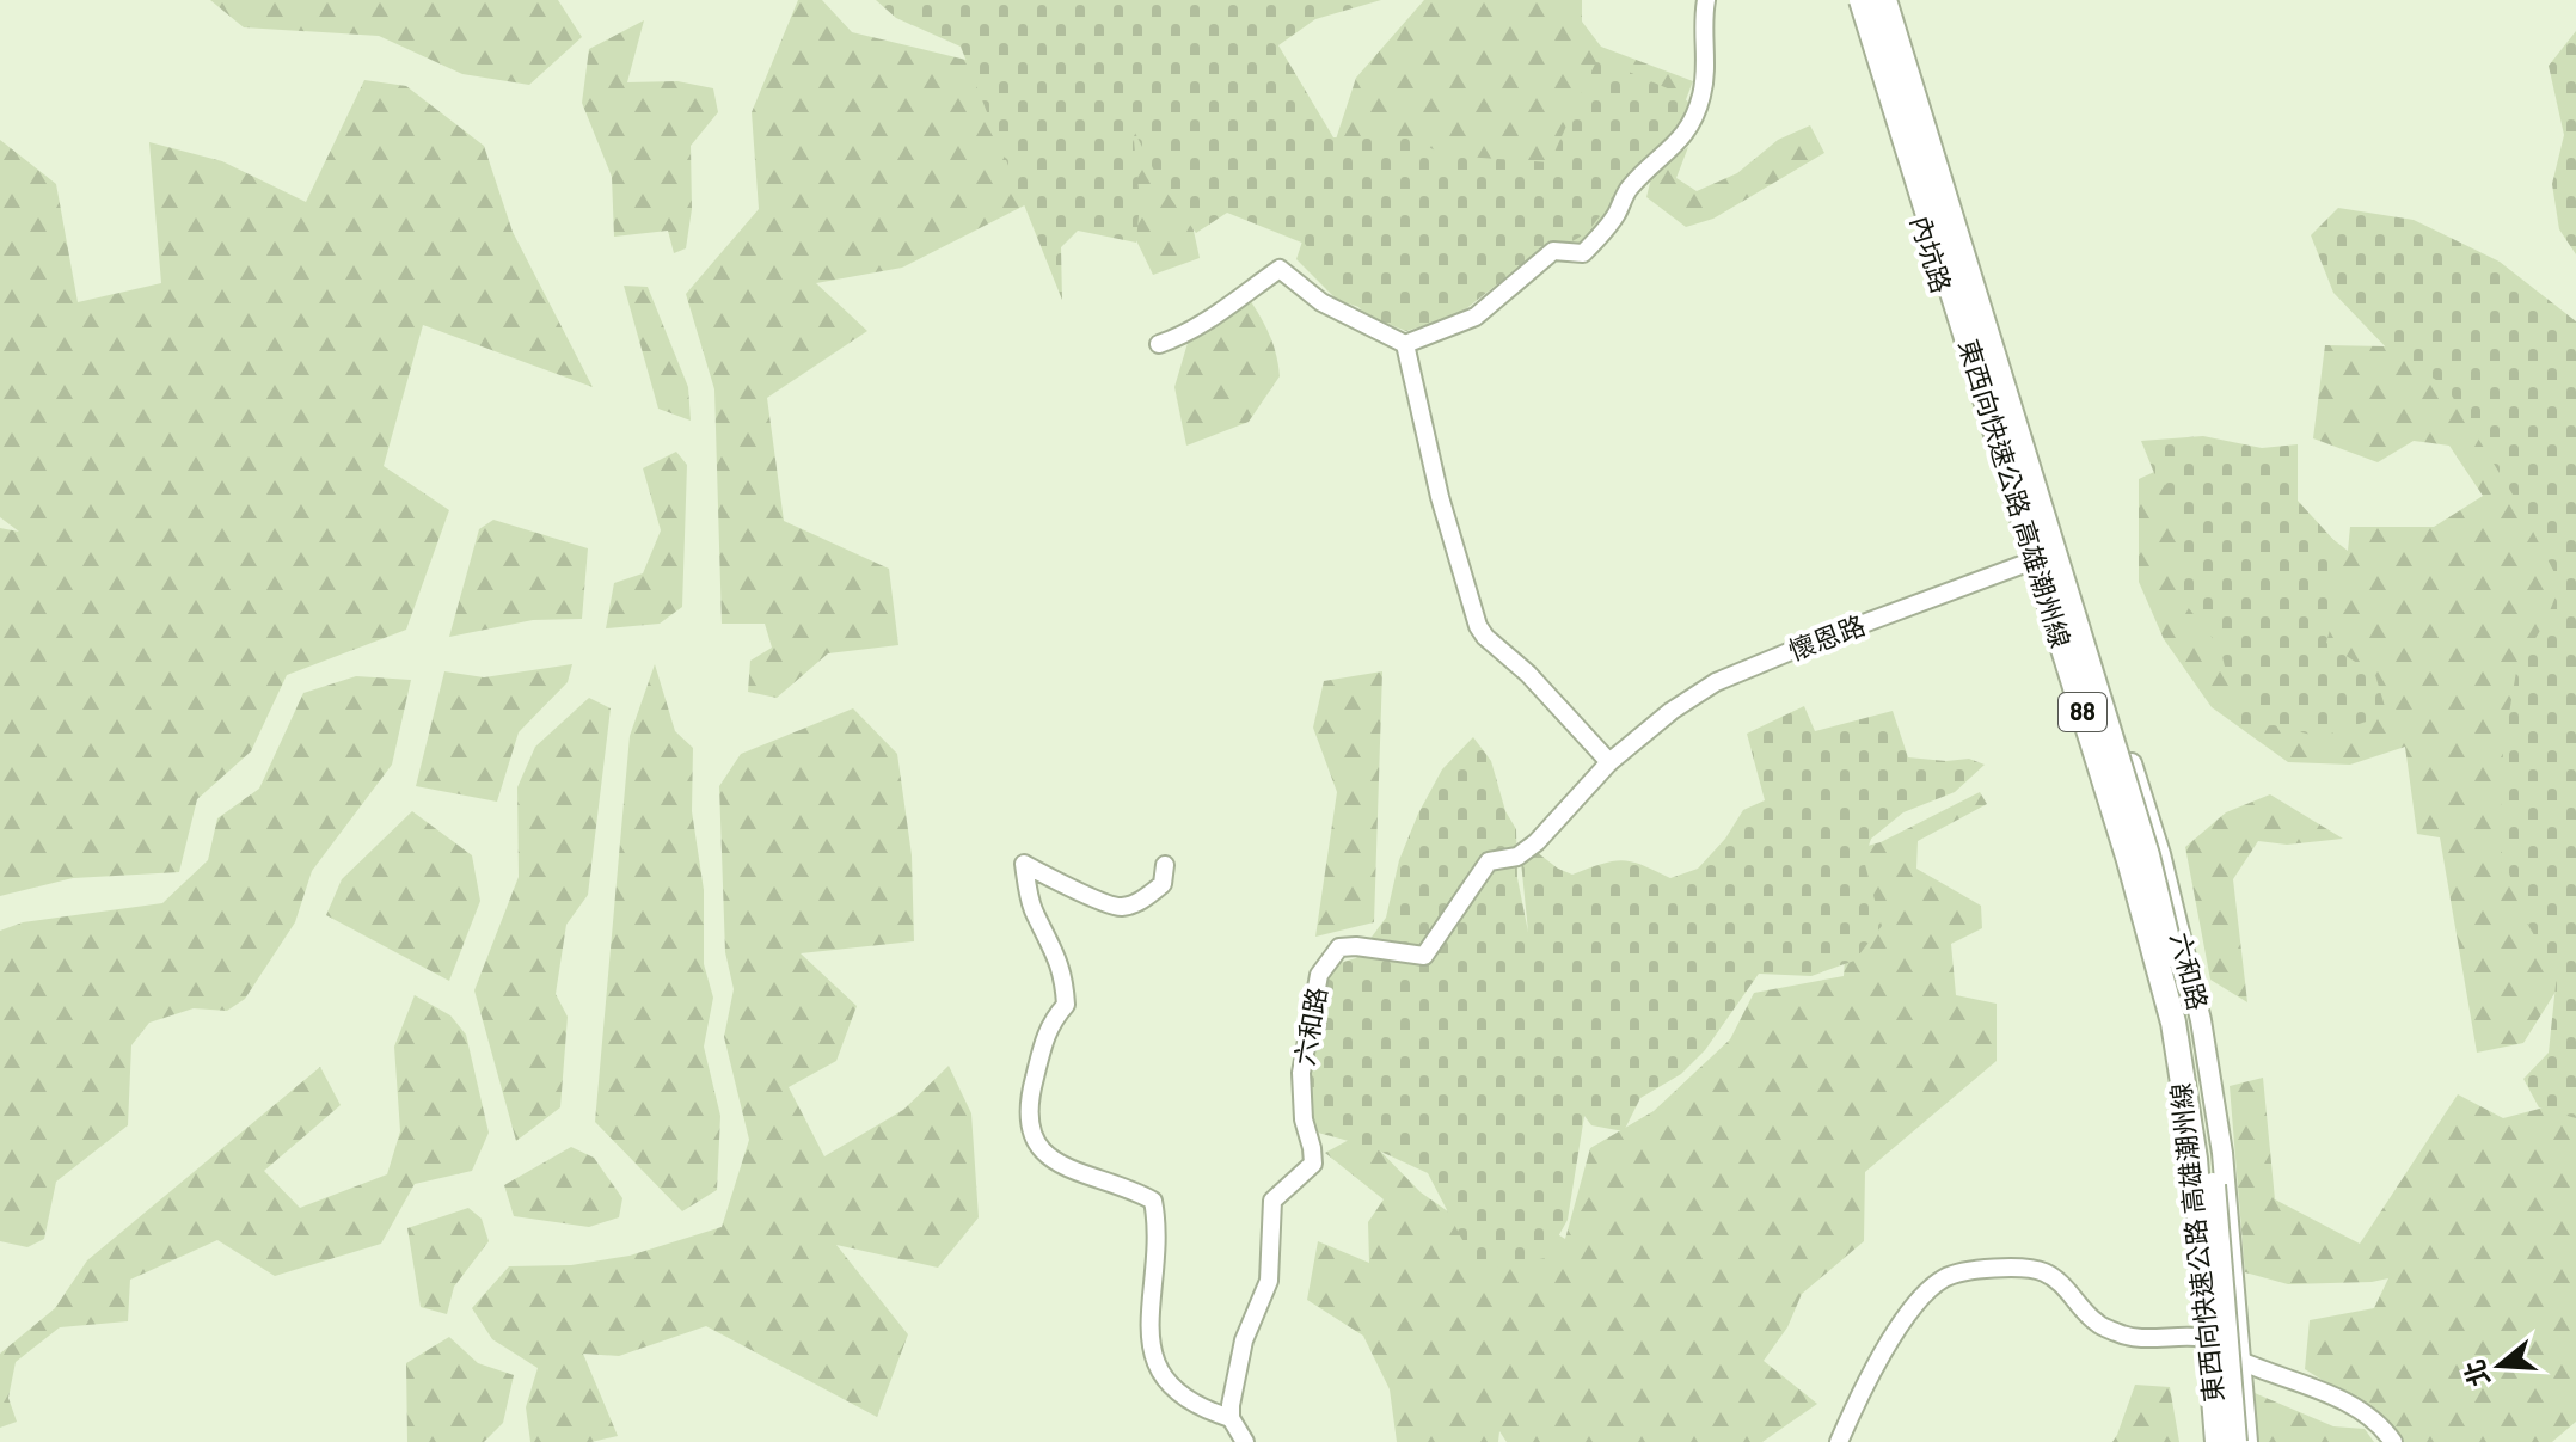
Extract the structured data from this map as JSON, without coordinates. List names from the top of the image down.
{
  "streets": {
    "highway": ["東西向快速公路 高雄潮州線", "88"],
    "main road": ["內坑路", "六和路"],
    "street": ["懷恩路"]
  },
  "crossings": [
    ["內坑路", "懷恩路"],
    ["內坑路", "六和路"],
    ["懷恩路", "六和路"]
  ],
  "north": "left"
}
